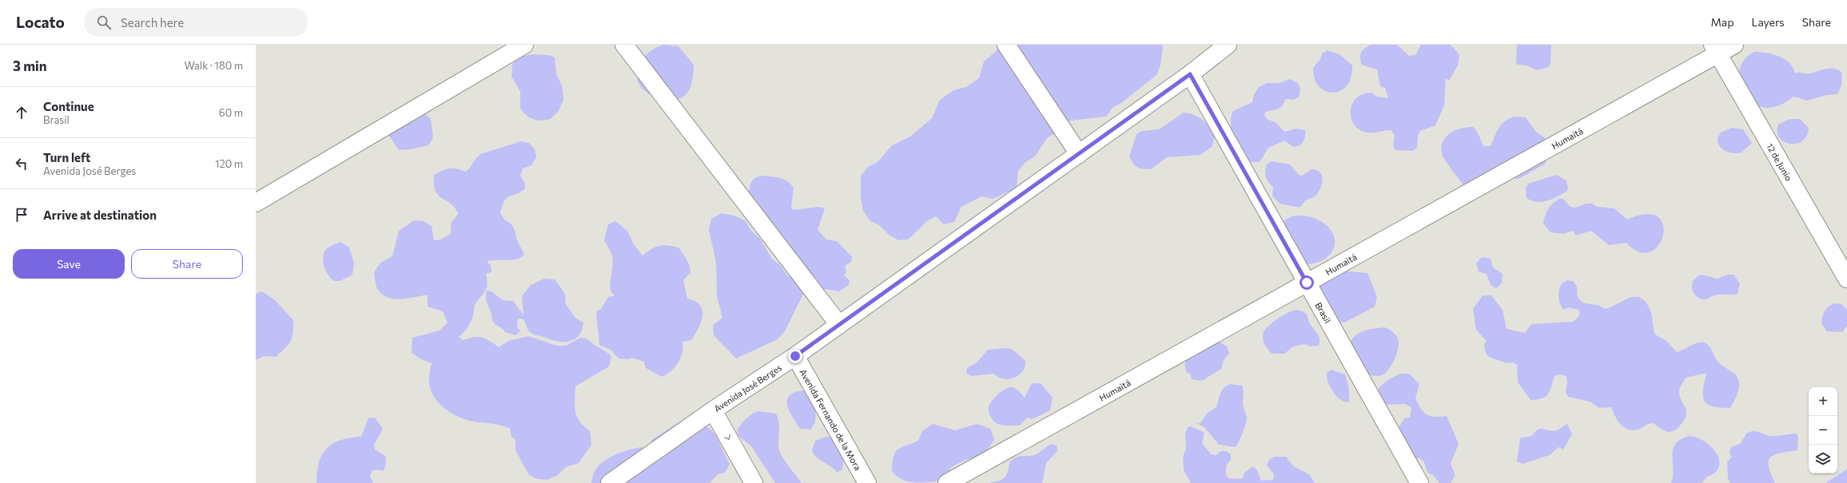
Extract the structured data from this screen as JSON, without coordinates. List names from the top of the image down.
{
  "streets": {
    "street": [
      "Humaitá",
      "12 de Junio",
      "Brasil",
      "Avenida José Berges",
      "Avenida Fernando de la Mora"
    ]
  },
  "crossings": [
    ["Humaitá", "12 de Junio"],
    ["Humaitá", "Brasil"],
    ["Brasil", "Avenida José Berges"],
    ["Avenida José Berges", "Avenida Fernando de la Mora"]
  ],
  "page": {
    "header": "Locato",
    "search": "Search here",
    "nav": ["Map", "Layers", "Share"],
    "heading": ["3 min", "Walk · 180 m"],
    "list": [
      ["Continue", "Brasil", "60 m"],
      ["Turn left", "Avenida José Berges", "120 m"],
      "Arrive at destination"
    ],
    "buttons": ["Save", "Share"],
    "map_buttons": ["+", "−"]
  }
}
